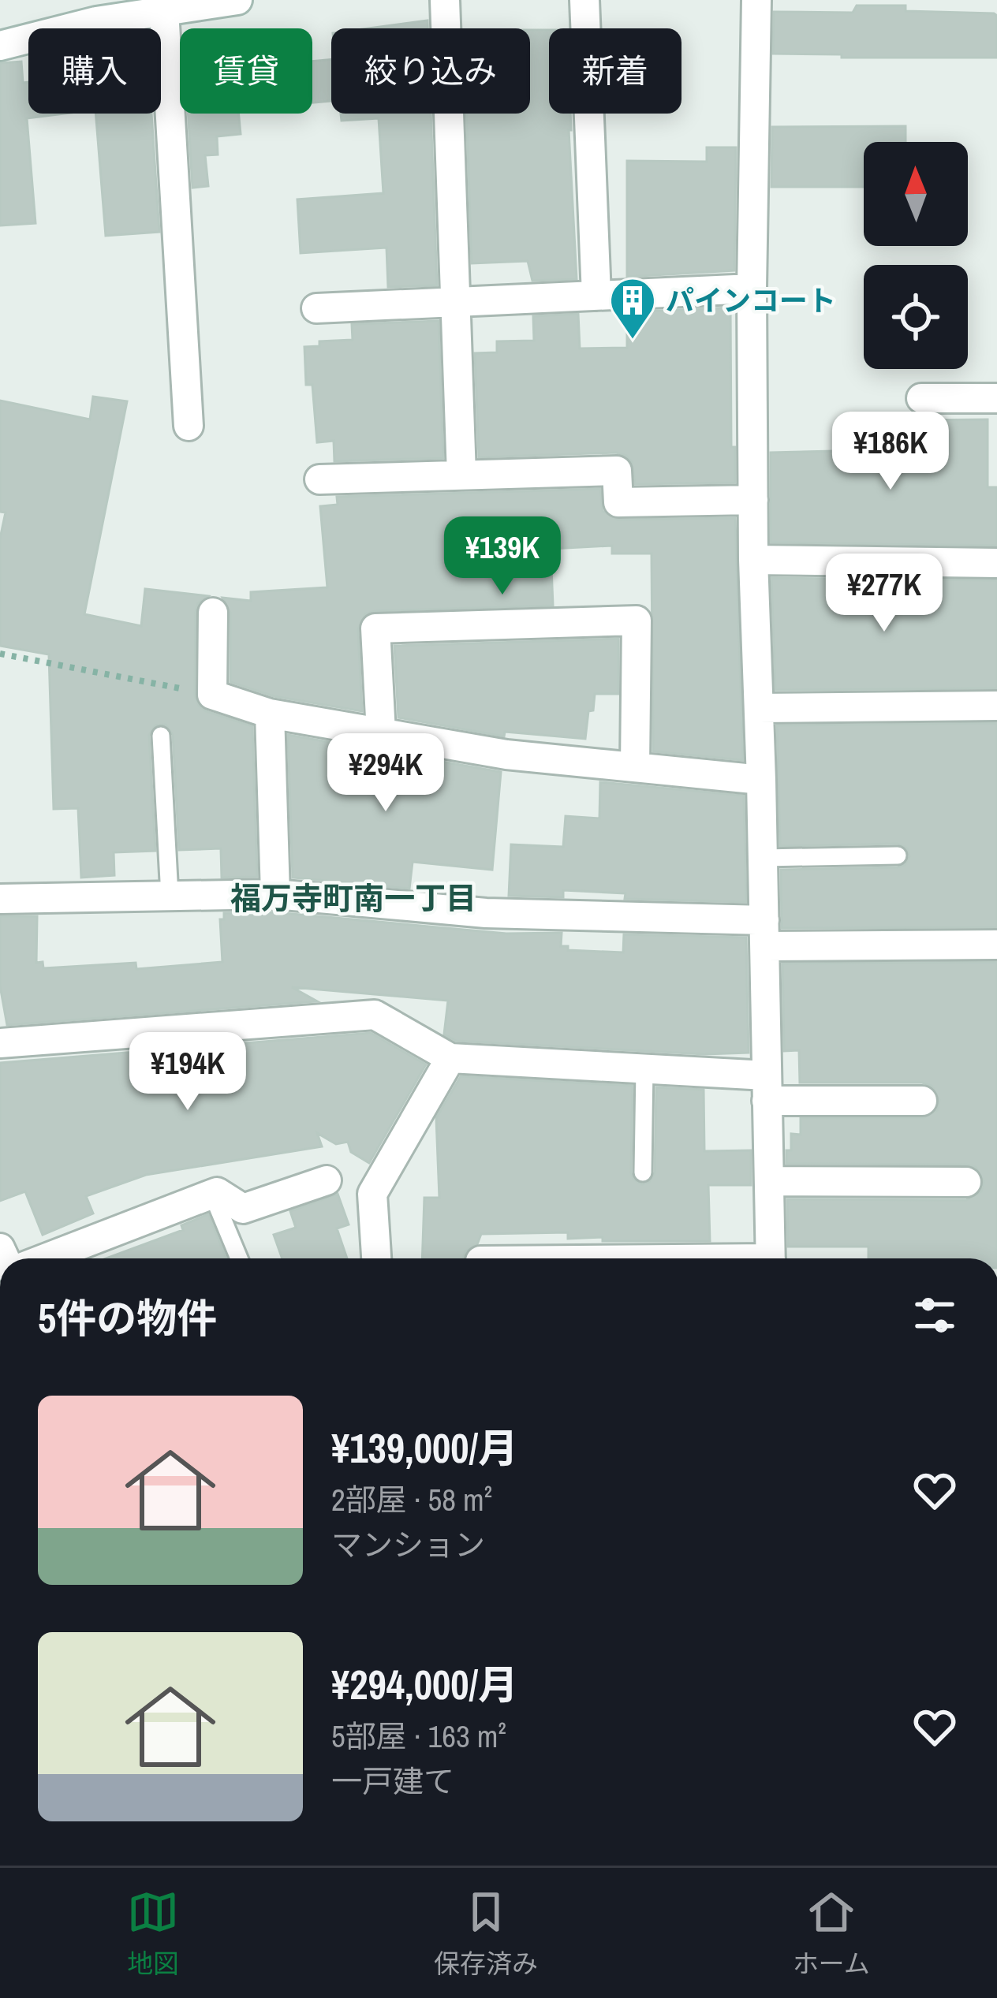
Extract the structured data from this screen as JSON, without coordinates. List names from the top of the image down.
{
  "districts": ["福万寺町南一丁目"],
  "places": {
    "building": ["パインコート"]
  },
  "north": "top",
  "page": {
    "chip": [
      "購入",
      "賃貸",
      "絞り込み",
      "新着"
    ],
    "price": [
      "¥186K",
      "¥139K",
      "¥277K",
      "¥294K",
      "¥194K"
    ],
    "heading": "5件の物件",
    "list": [
      {
        "name": "¥139,000/月",
        "note": "2部屋 · 58 m² · マンション"
      },
      {
        "name": "¥294,000/月",
        "note": "5部屋 · 163 m² · 一戸建て"
      }
    ],
    "tabs": ["地図", "保存済み", "ホーム"]
  }
}
